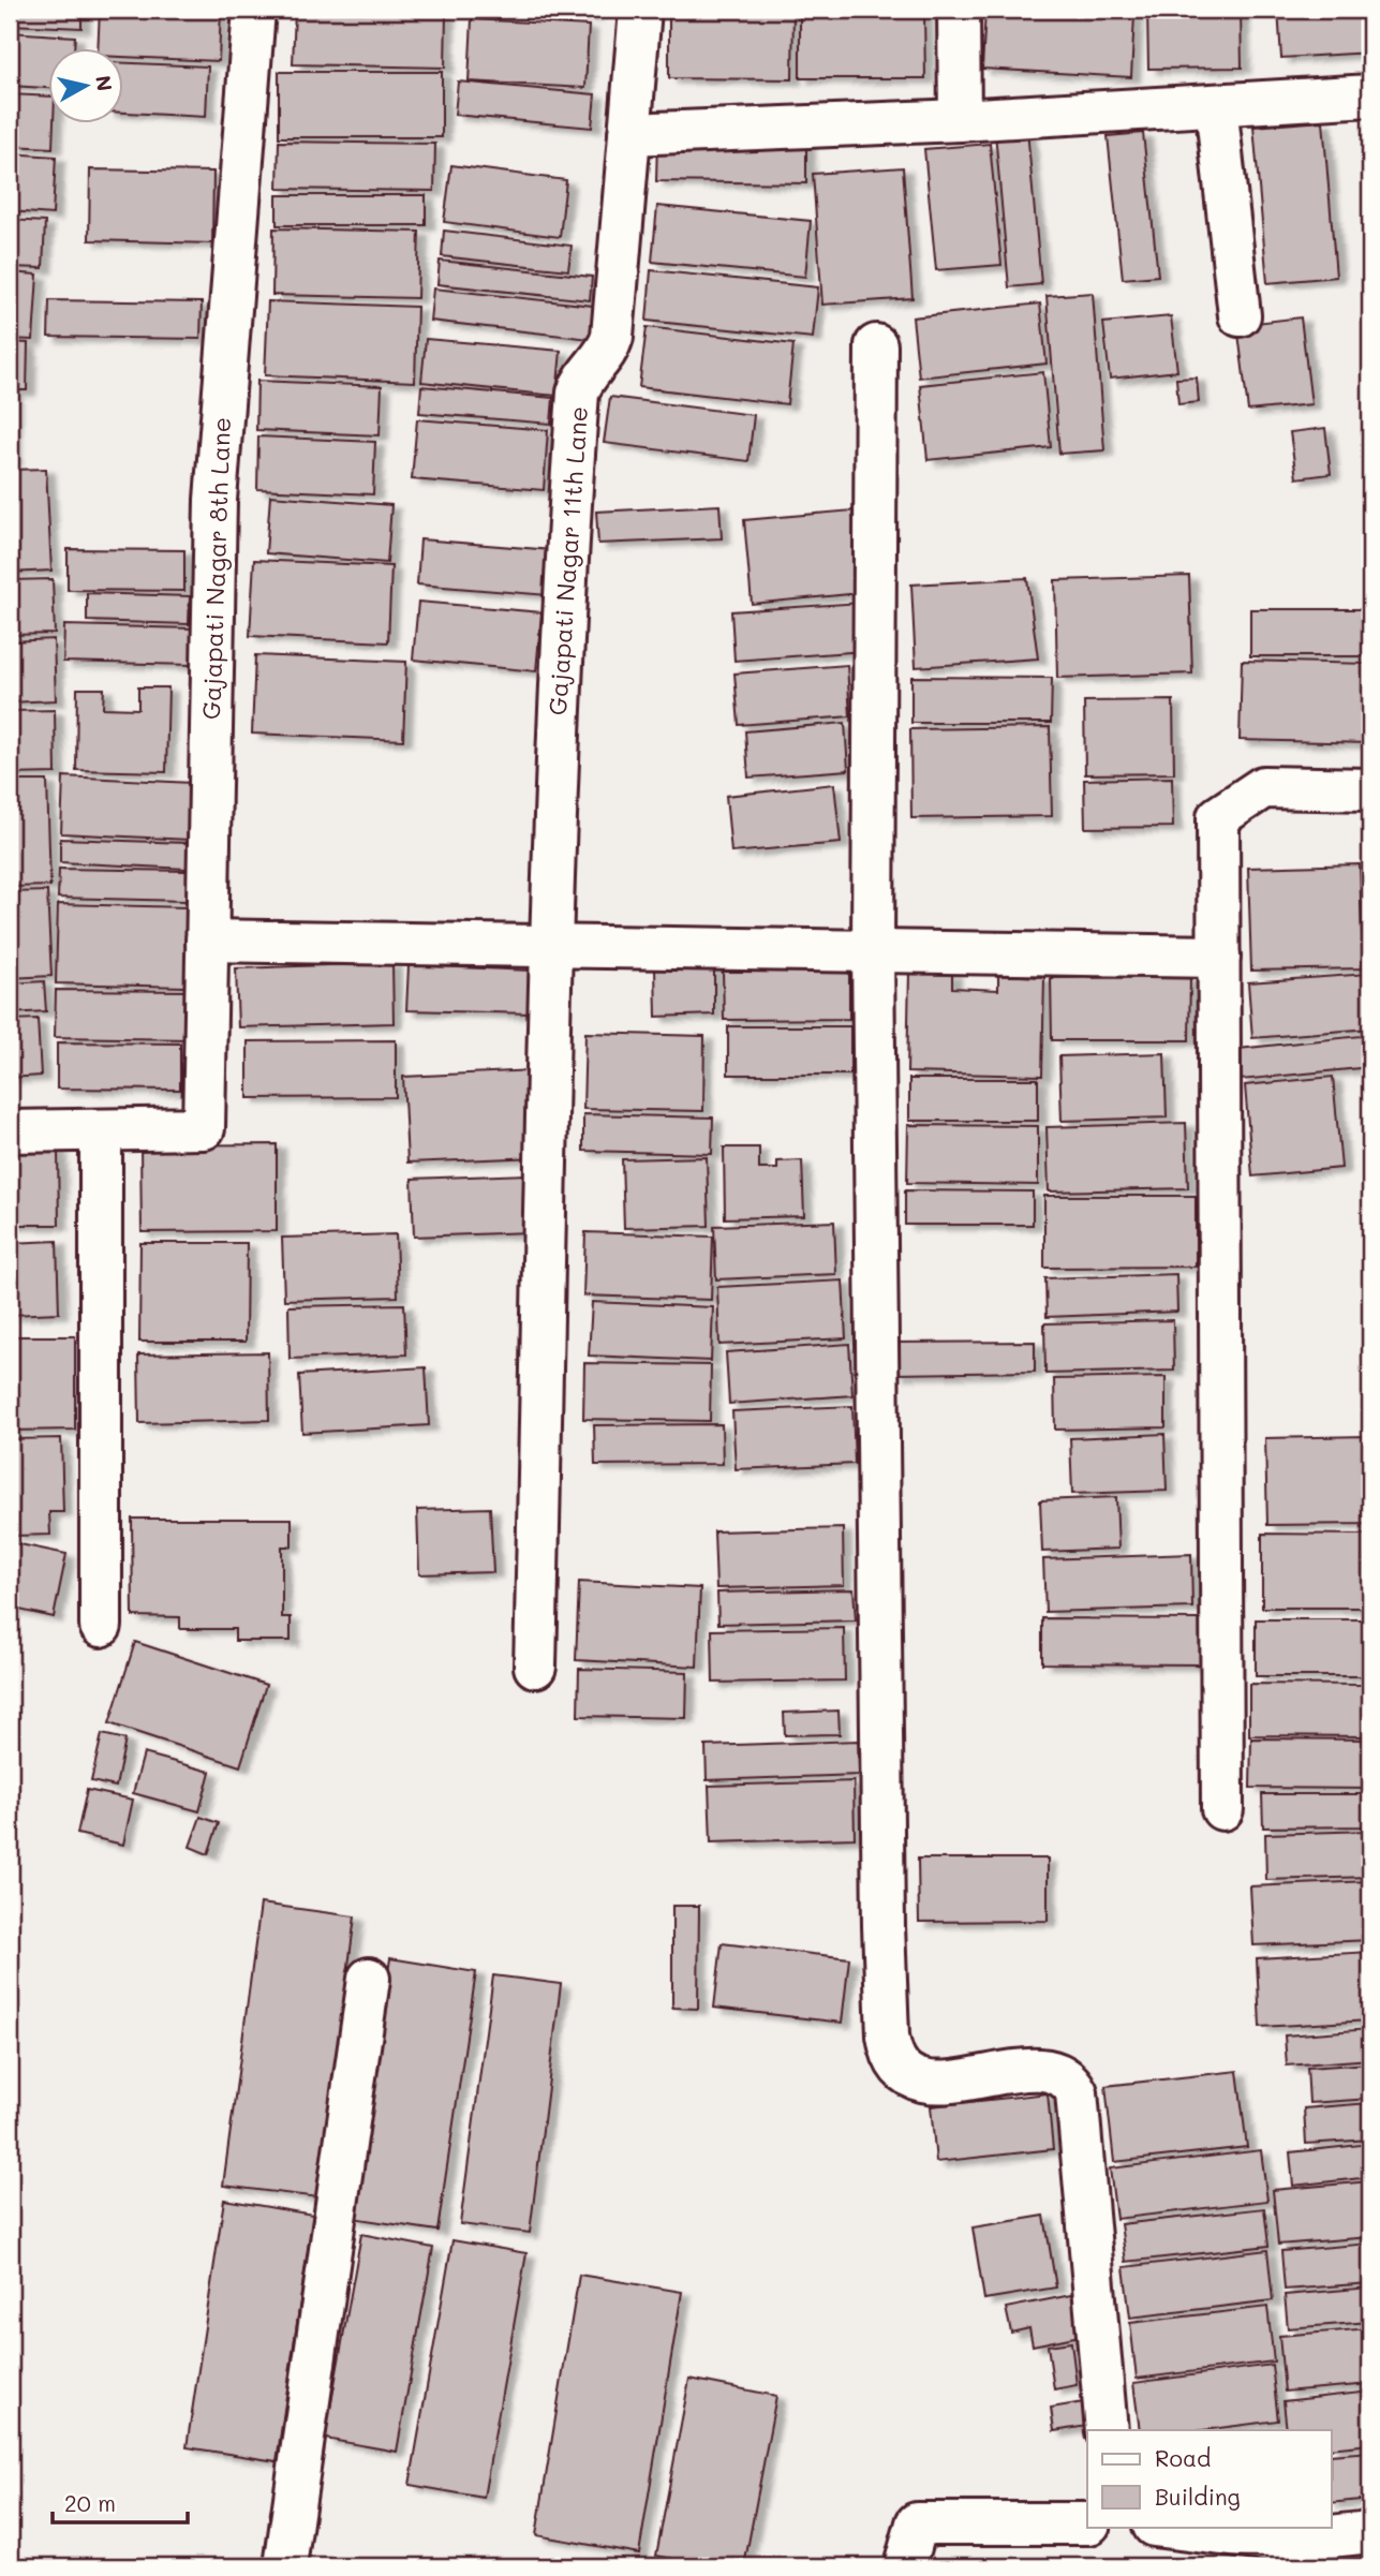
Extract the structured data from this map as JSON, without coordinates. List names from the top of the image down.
{
  "streets": {
    "street": ["Gajapati Nagar 11th Lane", "Gajapati Nagar 8th Lane"]
  },
  "legend": ["Road", "Building"],
  "scale_bar": "20 m",
  "north": "right"
}
